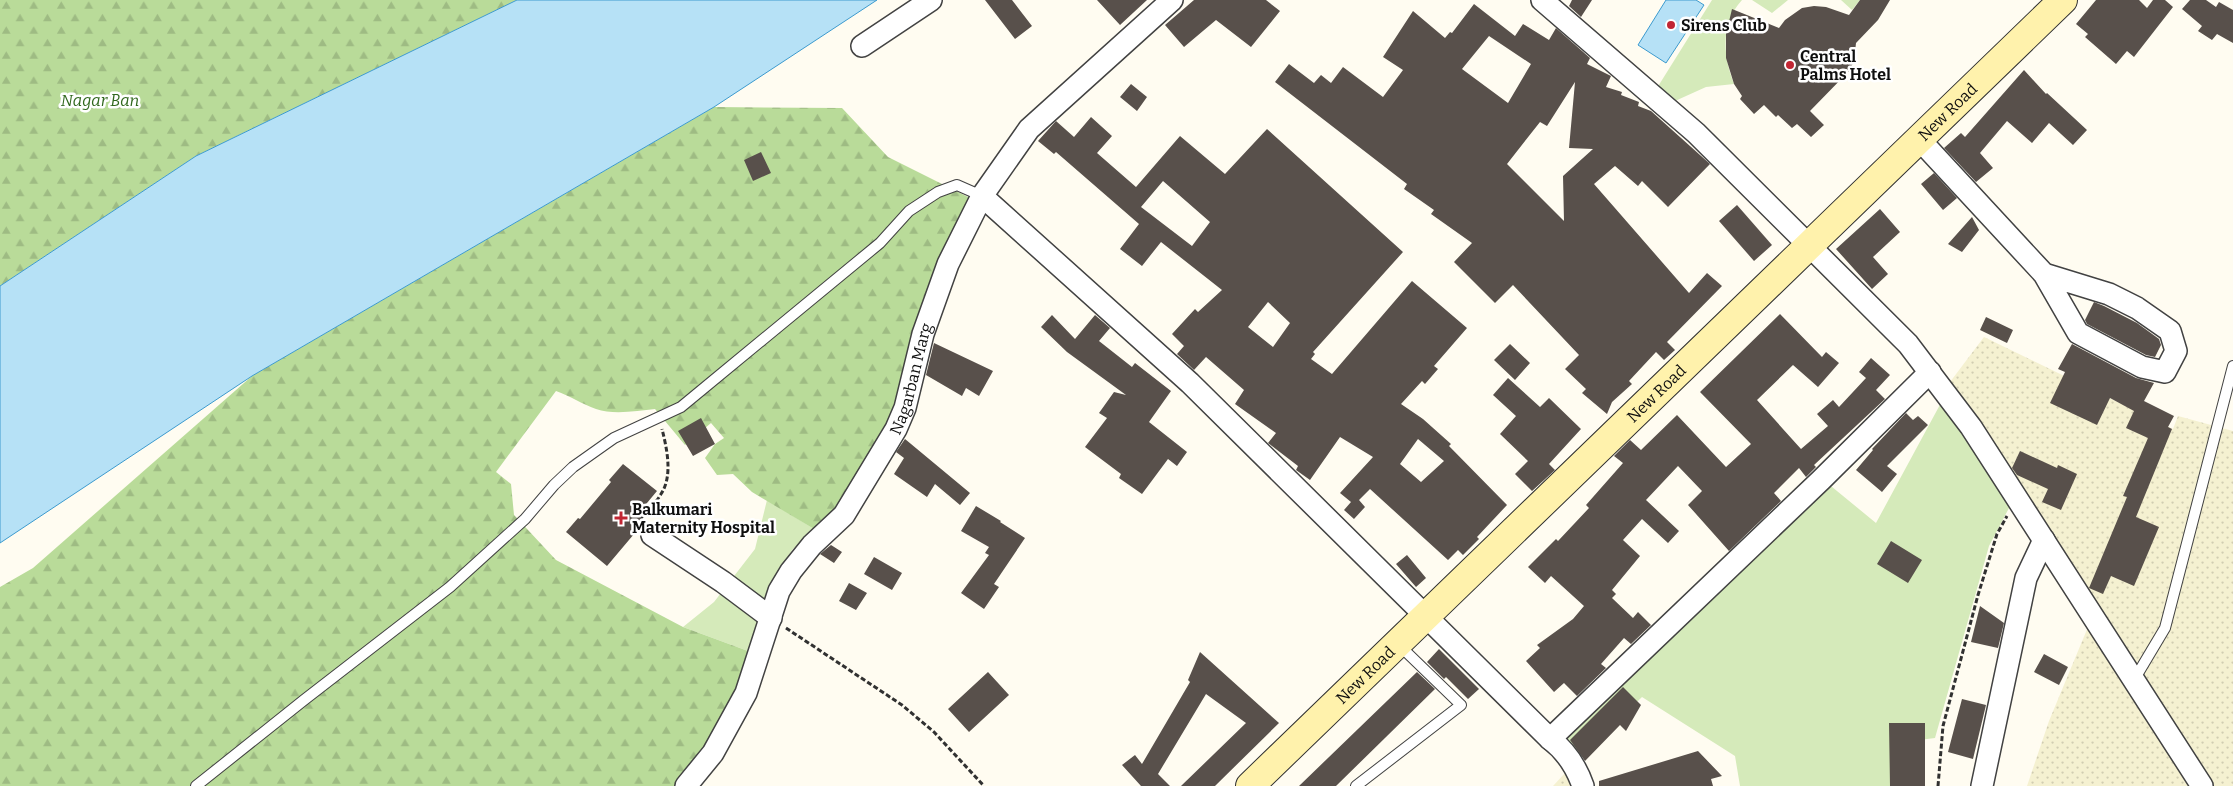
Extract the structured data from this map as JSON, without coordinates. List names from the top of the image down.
{
  "streets": {
    "street": ["New Road", "Nagarban Marg"]
  },
  "parks": ["Nagar Ban"],
  "places": {
    "other": ["Sirens Club", "Central Palms Hotel"],
    "health": ["Balkumari Maternity Hospital"]
  }
}
